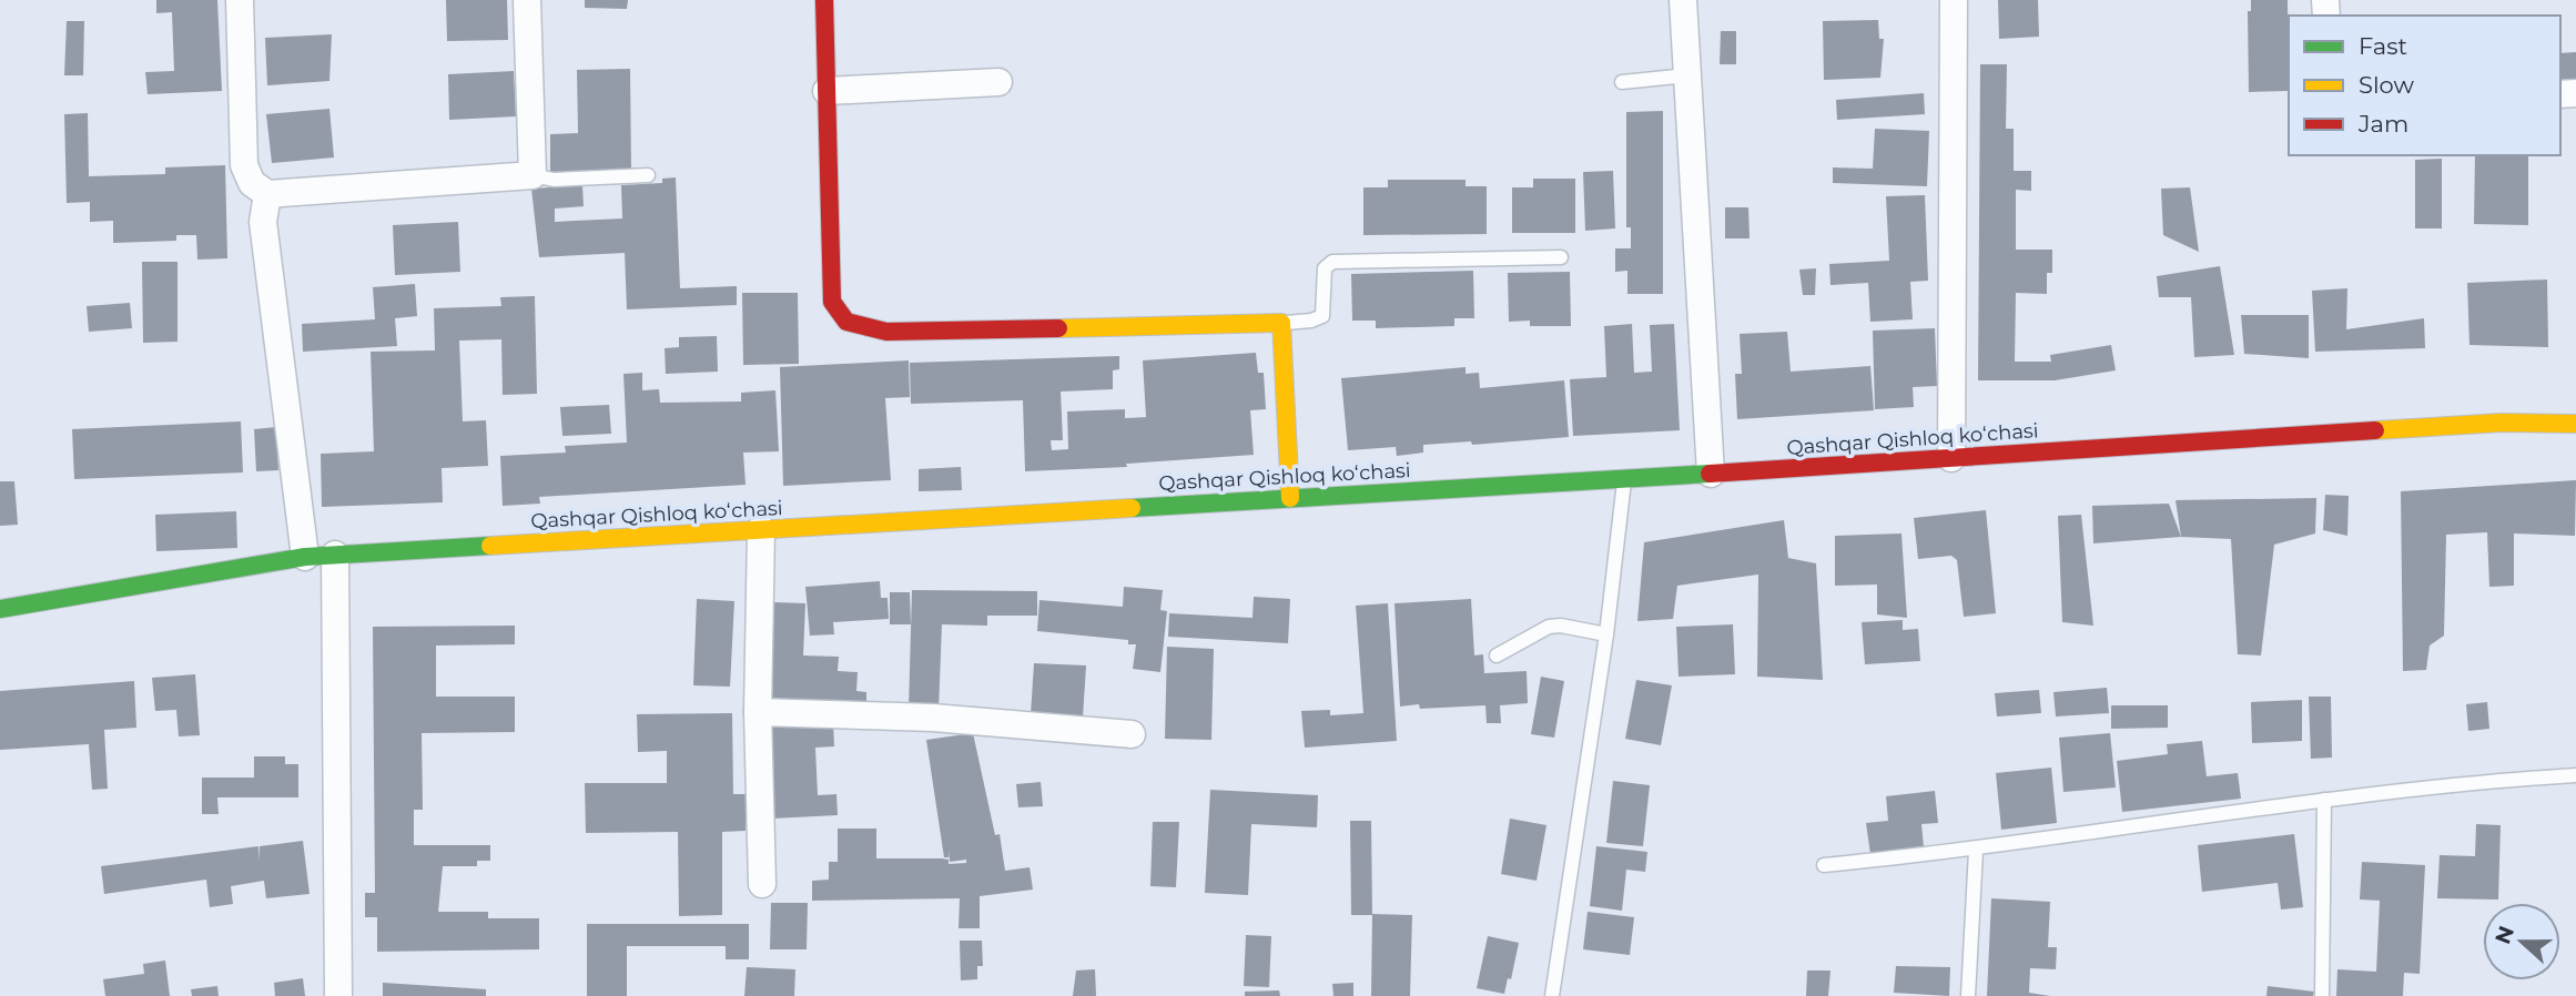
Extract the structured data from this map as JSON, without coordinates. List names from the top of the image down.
{
  "streets": {
    "main road": ["Qashqar Qishloq koʻchasi"]
  },
  "legend": ["Fast", "Slow", "Jam"],
  "north": "left"
}
